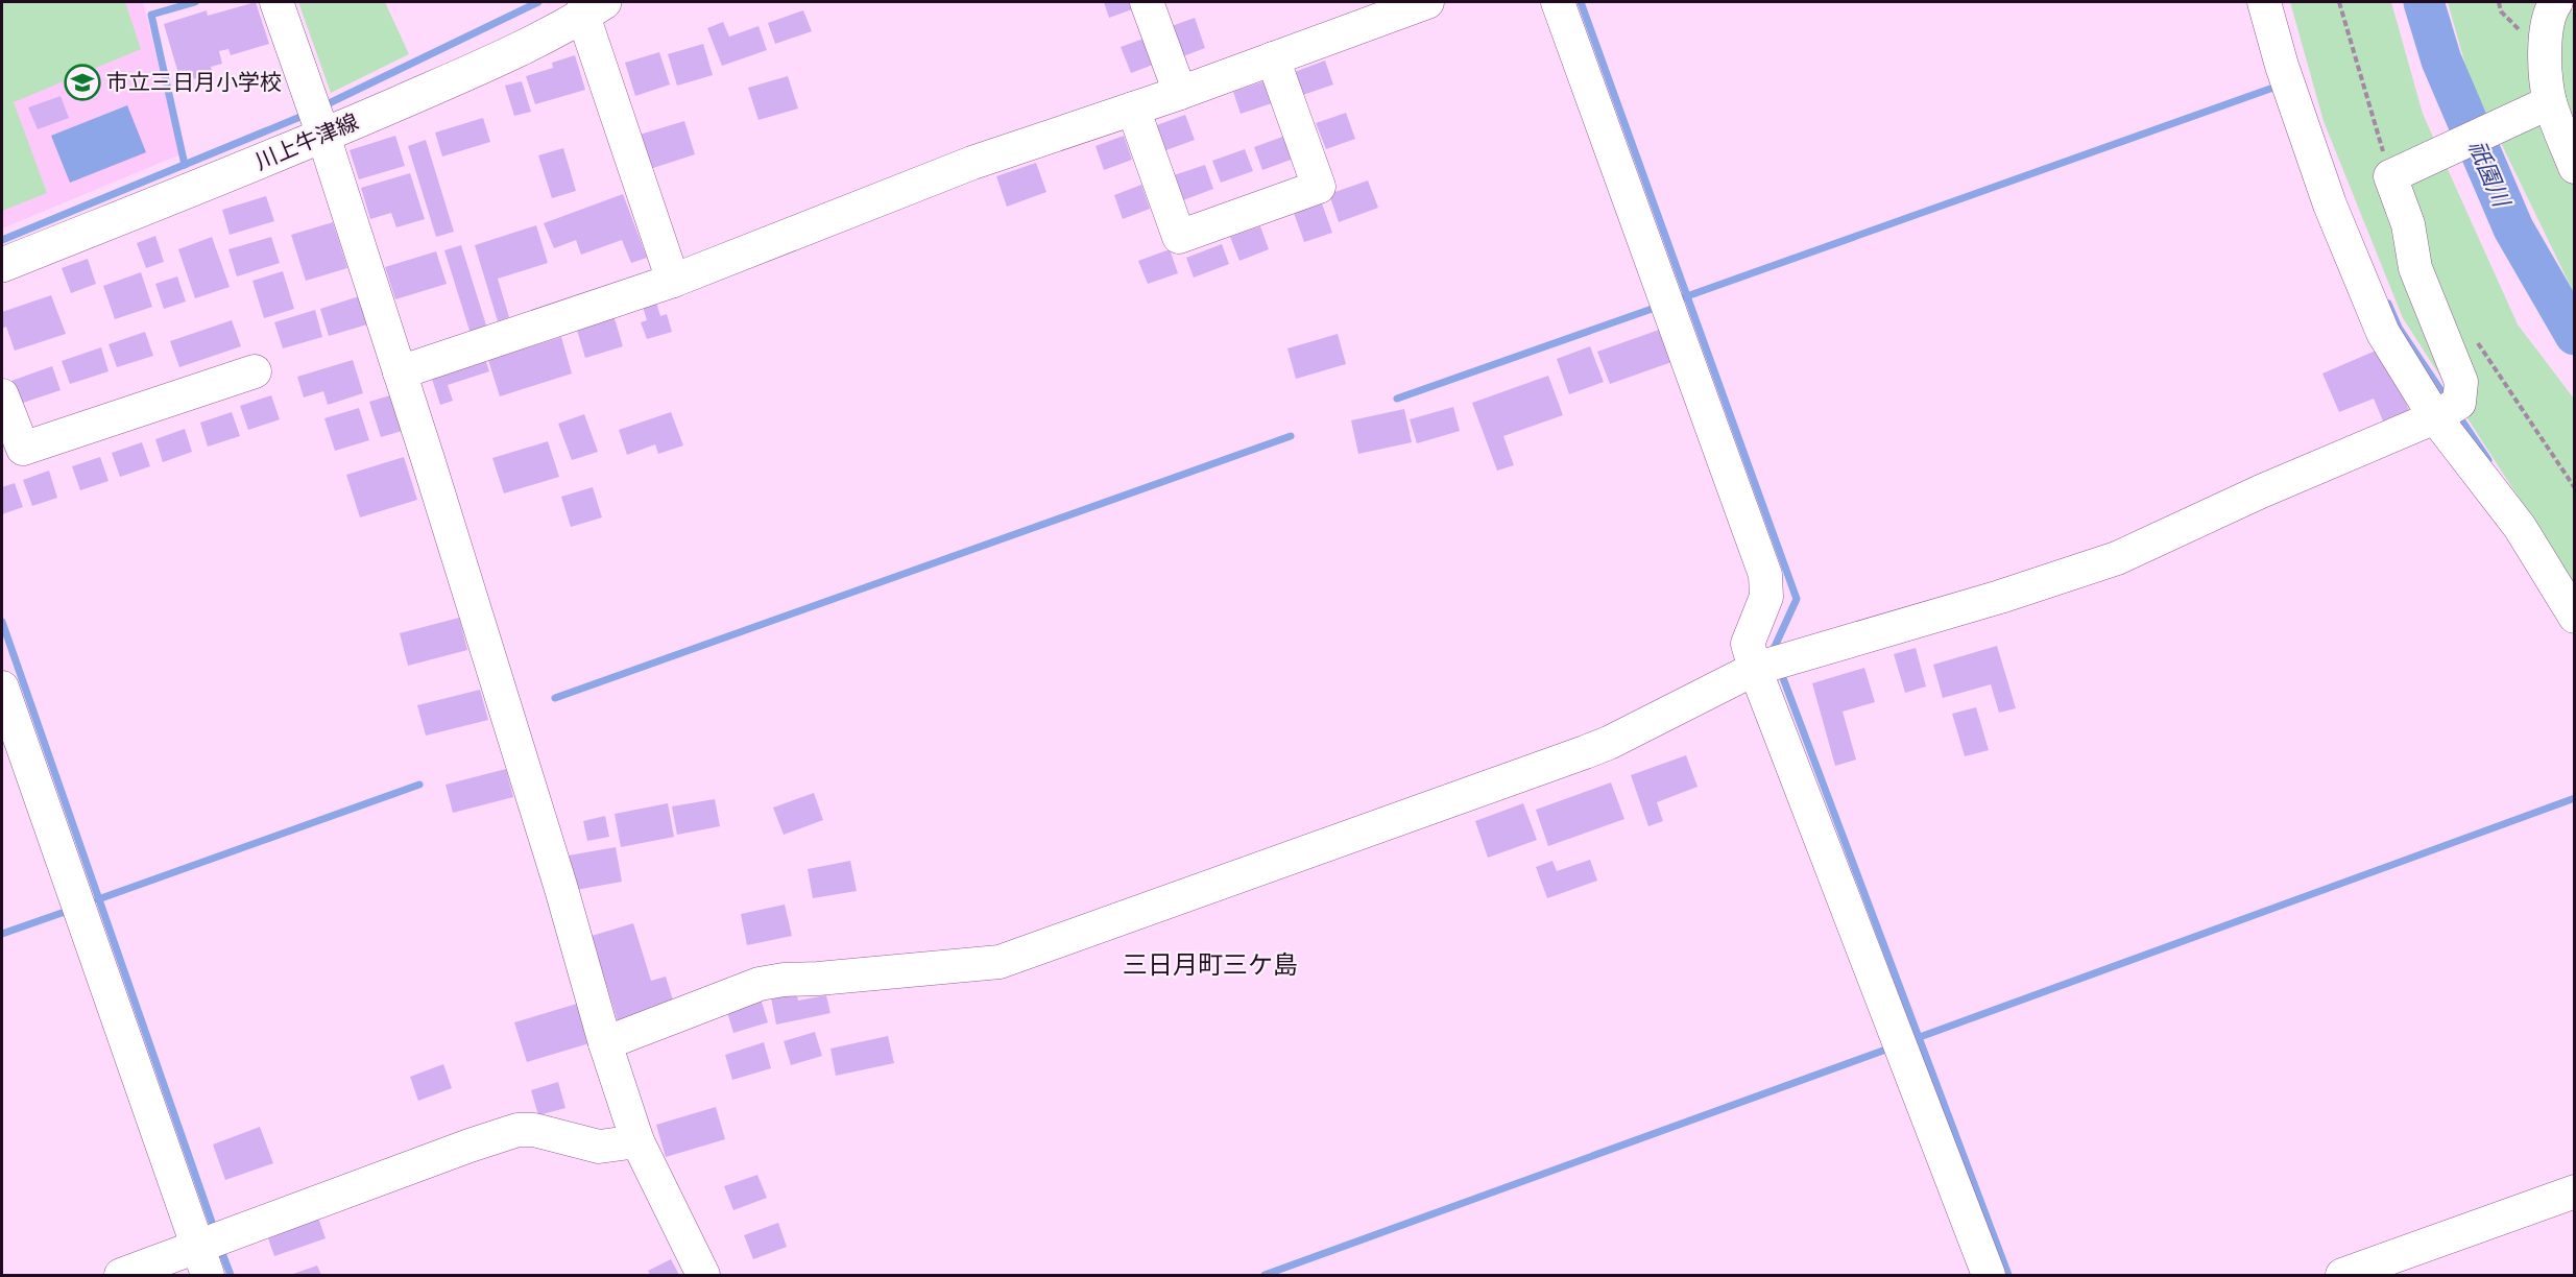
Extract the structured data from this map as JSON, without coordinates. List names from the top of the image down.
{
  "streets": {
    "main road": ["川上牛津線"]
  },
  "districts": ["三日月町三ケ島"],
  "water": ["祇園川"],
  "places": {
    "school or university": ["市立三日月小学校"]
  }
}
